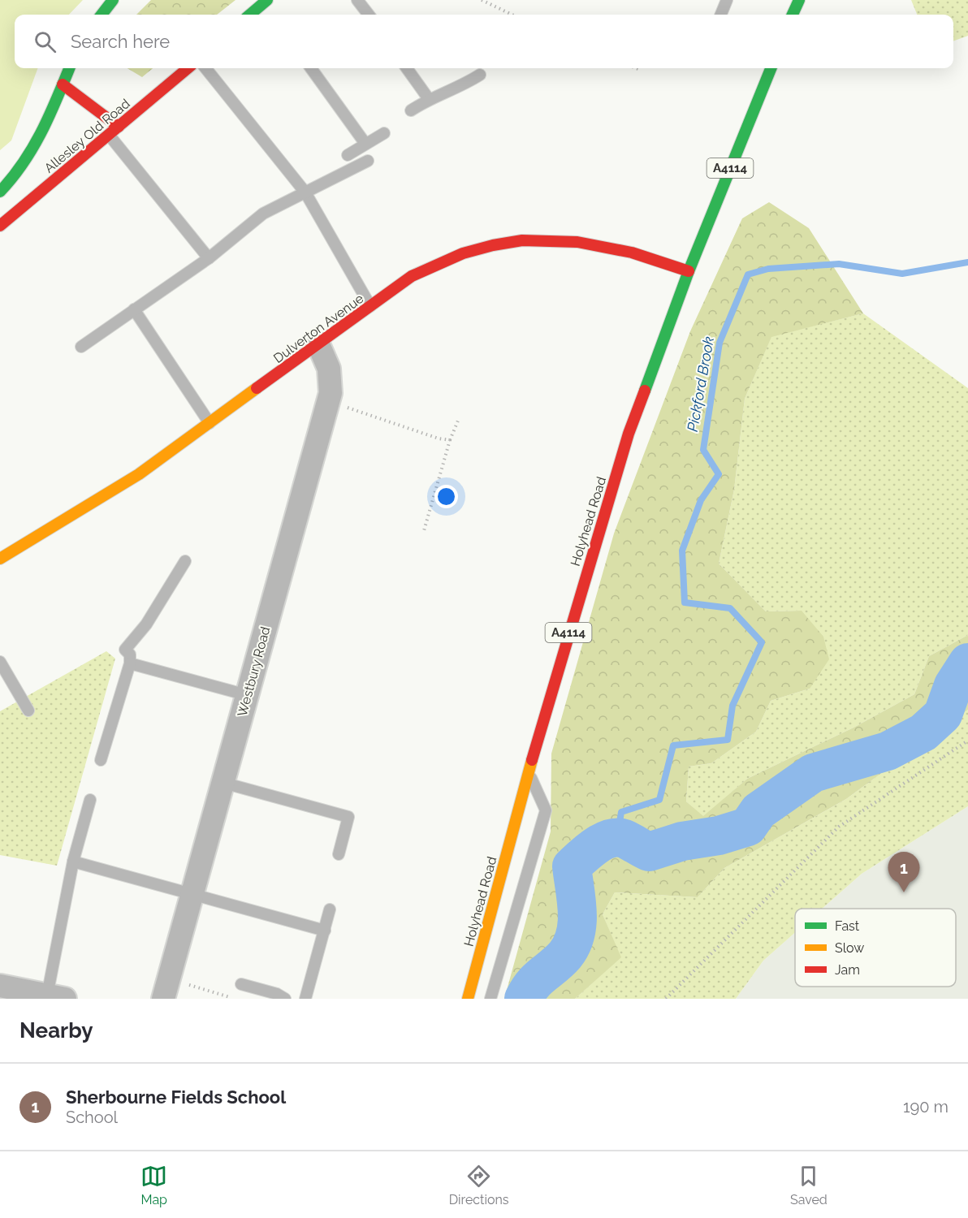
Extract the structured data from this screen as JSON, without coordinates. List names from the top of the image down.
{
  "streets": {
    "main road": [
      "Allesley Old Road",
      "A4114",
      "Dulverton Avenue",
      "Holyhead Road"
    ],
    "street": ["Westbury Road"]
  },
  "crossings": [
    ["Dulverton Avenue", "Holyhead Road"],
    ["Dulverton Avenue", "Westbury Road"]
  ],
  "water": ["Pickford Brook"],
  "legend": ["Fast", "Slow", "Jam"],
  "page": {
    "search": "Search here",
    "pins": "1",
    "heading": "Nearby",
    "list": [
      {
        "mark": "1",
        "name": "Sherbourne Fields School",
        "note": "School",
        "value": "190 m"
      }
    ],
    "nav": ["Map", "Directions", "Saved"]
  }
}
